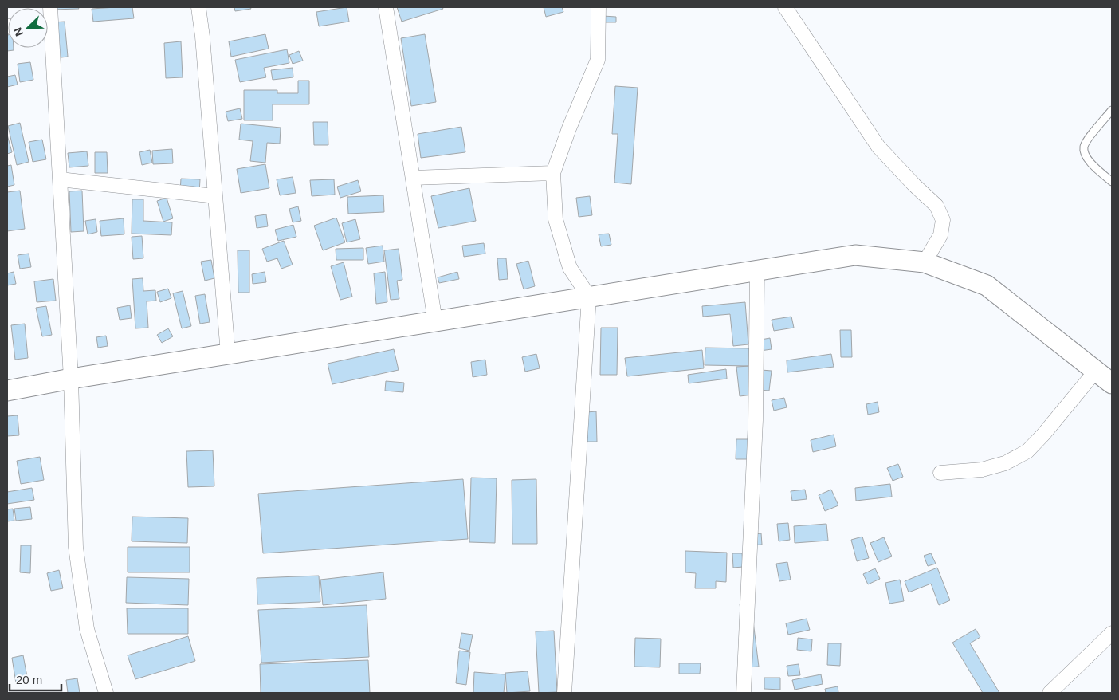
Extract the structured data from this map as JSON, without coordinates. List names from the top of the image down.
{
  "scale_bar": "20 m",
  "north": "bottom left"
}
